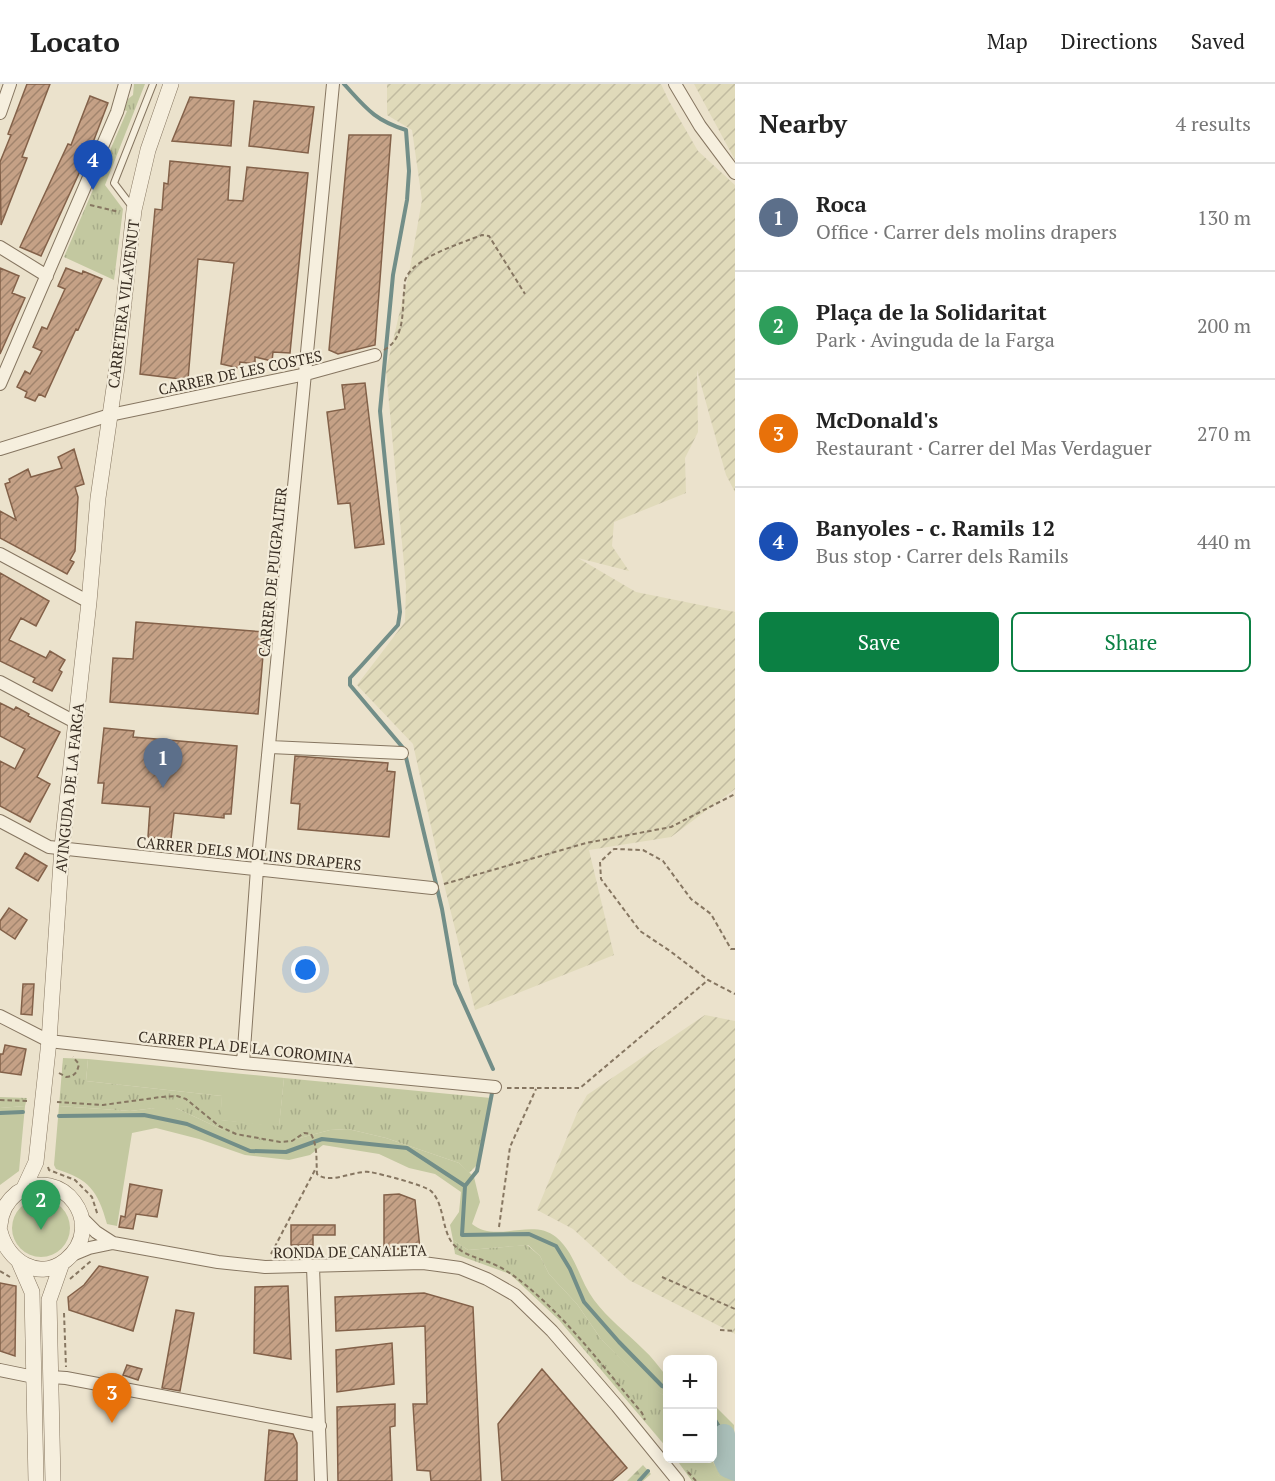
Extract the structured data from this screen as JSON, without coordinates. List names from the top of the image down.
{
  "streets": {
    "street": [
      "CARRETERA VILAVENUT",
      "CARRER DE LES COSTES",
      "CARRER DE PUIGPALTER",
      "AVINGUDA DE LA FARGA",
      "CARRER DELS MOLINS DRAPERS",
      "CARRER PLA DE LA COROMINA",
      "RONDA DE CANALETA"
    ]
  },
  "crossings": [
    ["CARRETERA VILAVENUT", "CARRER DE LES COSTES"],
    ["CARRETERA VILAVENUT", "AVINGUDA DE LA FARGA"],
    ["CARRER DE LES COSTES", "CARRER DE PUIGPALTER"],
    ["CARRER DE LES COSTES", "AVINGUDA DE LA FARGA"],
    ["CARRER DE PUIGPALTER", "CARRER DELS MOLINS DRAPERS"],
    ["CARRER DE PUIGPALTER", "CARRER PLA DE LA COROMINA"],
    ["AVINGUDA DE LA FARGA", "CARRER DELS MOLINS DRAPERS"],
    ["AVINGUDA DE LA FARGA", "CARRER PLA DE LA COROMINA"]
  ],
  "page": {
    "header": "Locato",
    "nav": ["Map", "Directions", "Saved"],
    "heading": ["Nearby", "4 results"],
    "pins": [
      "4",
      "1",
      "2",
      "3"
    ],
    "list": [
      {
        "mark": "1",
        "name": "Roca",
        "note": "Office · Carrer dels molins drapers",
        "value": "130 m"
      },
      {
        "mark": "2",
        "name": "Plaça de la Solidaritat",
        "note": "Park · Avinguda de la Farga",
        "value": "200 m"
      },
      {
        "mark": "3",
        "name": "McDonald's",
        "note": "Restaurant · Carrer del Mas Verdaguer",
        "value": "270 m"
      },
      {
        "mark": "4",
        "name": "Banyoles - c. Ramils 12",
        "note": "Bus stop · Carrer dels Ramils",
        "value": "440 m"
      }
    ],
    "buttons": ["Save", "Share"],
    "map_buttons": ["+", "−"]
  }
}
